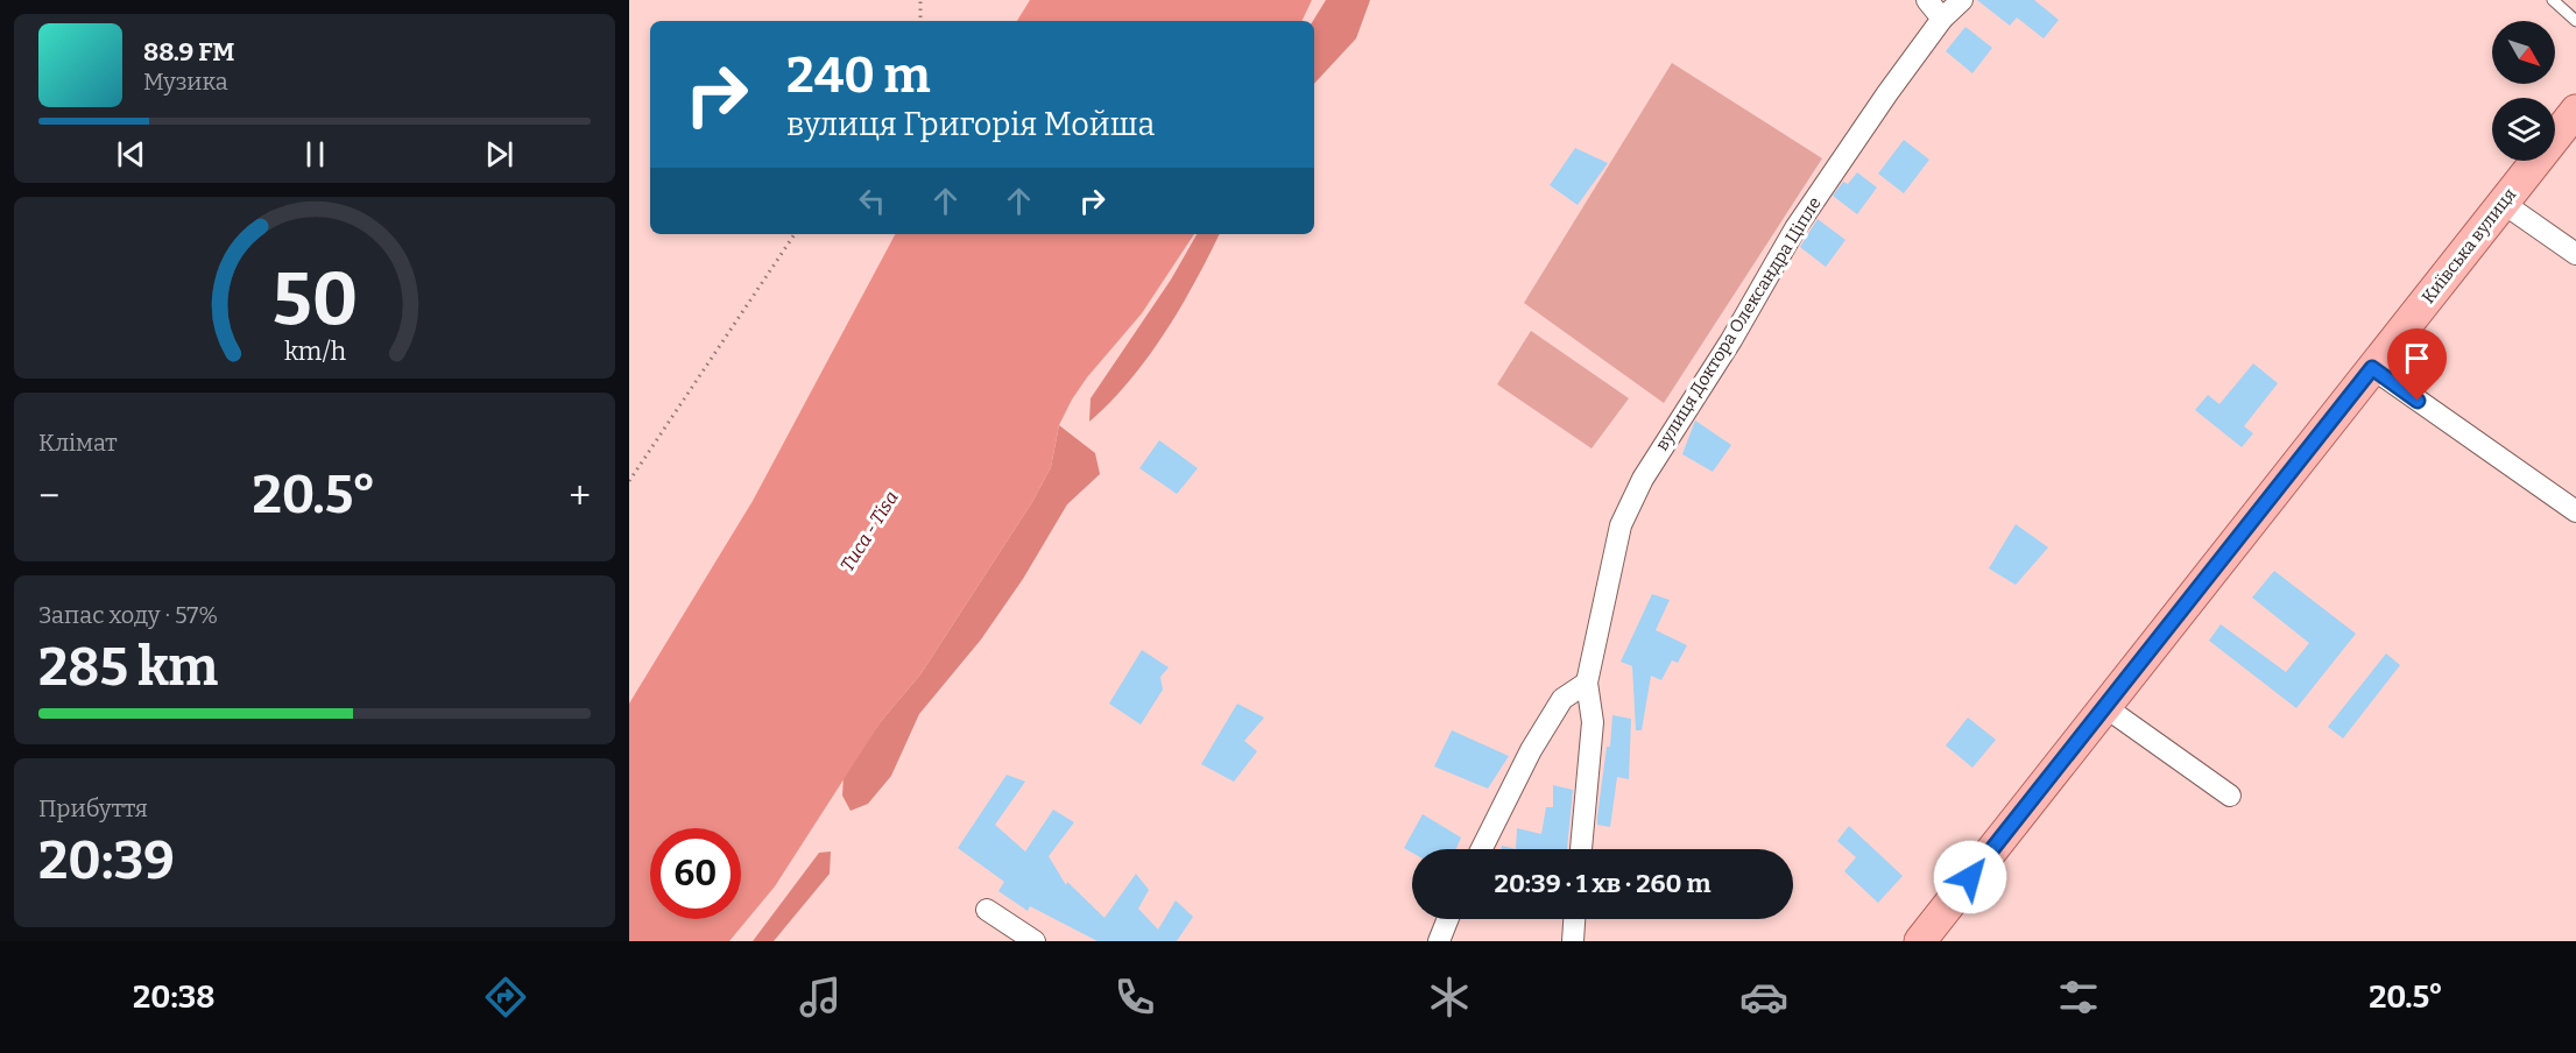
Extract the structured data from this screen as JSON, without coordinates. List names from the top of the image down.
{
  "streets": {
    "main road": ["Київська вулиця"],
    "street": ["вулиця Доктора Олександра Ціпле"]
  },
  "water": ["Тиса - Tisa"],
  "north": "bottom right",
  "page": {
    "turn": ["240 m", "вулиця Григорія Мойша"],
    "song": ["88.9 FM", "Музика"],
    "tile": [
      "Клімат",
      ["Запас ходу · 57%", "285 km"],
      ["Прибуття", "20:39"]
    ],
    "heat": ["−", "20.5°", "+"],
    "limit": "60",
    "trip": "20:39 · 1 хв · 260 m",
    "tabs": ["20:38", "20.5°"],
    "gauge": ["50", "km/h"]
  }
}
